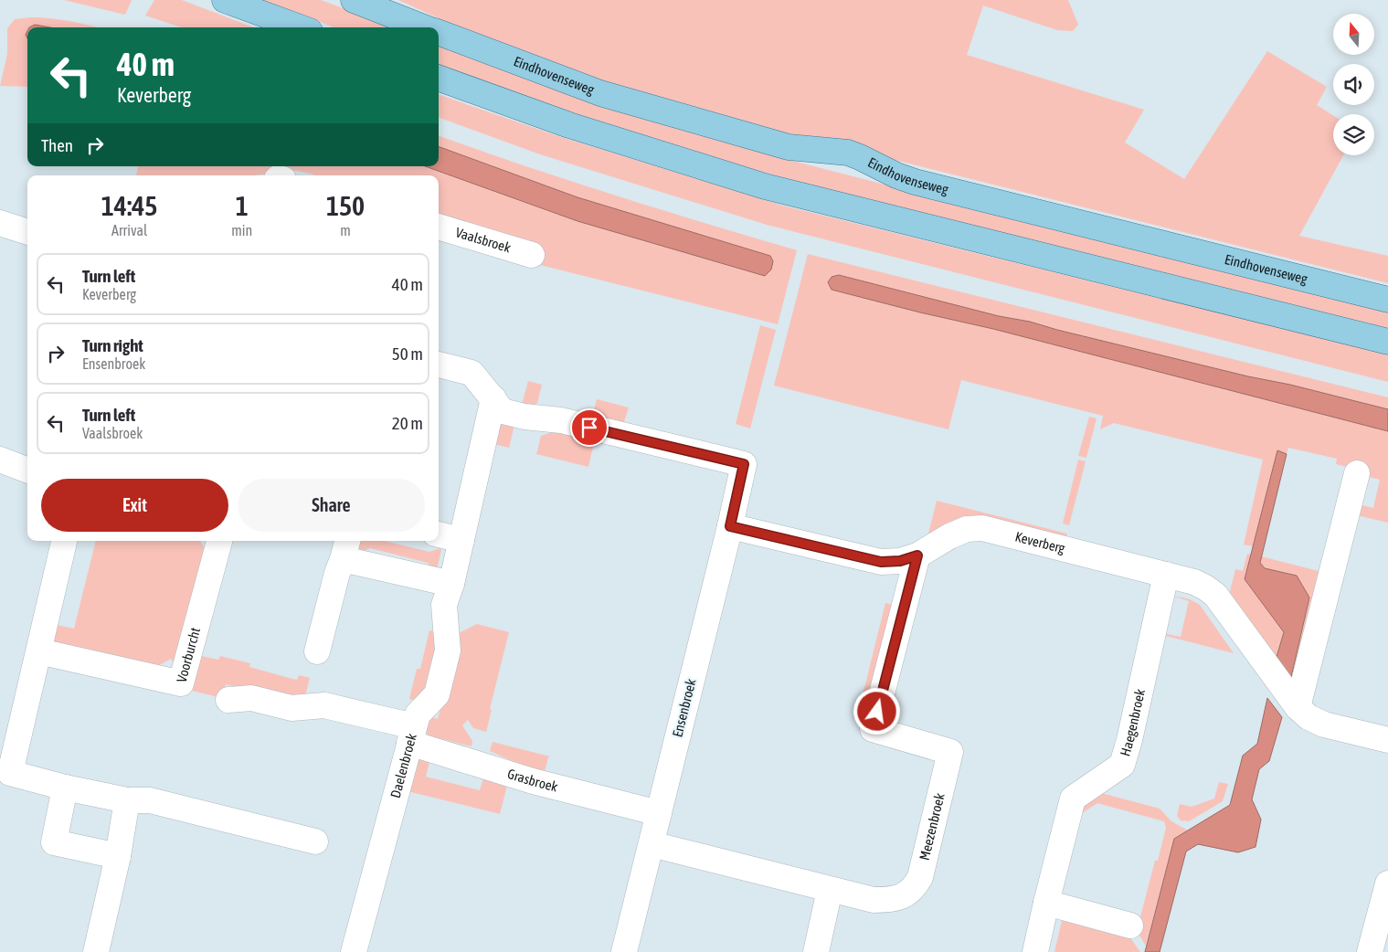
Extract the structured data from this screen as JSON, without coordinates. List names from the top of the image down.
{
  "streets": {
    "main road": ["Eindhovenseweg"],
    "street": [
      "Vaalsbroek",
      "Keverberg",
      "Voorburcht",
      "Ensenbroek",
      "Haegenbroek",
      "Daelenbroek",
      "Grasbroek",
      "Meezenbroek"
    ]
  },
  "crossings": [
    ["Keverberg", "Ensenbroek"],
    ["Keverberg", "Haegenbroek"],
    ["Keverberg", "Meezenbroek"],
    ["Ensenbroek", "Daelenbroek"],
    ["Ensenbroek", "Grasbroek"],
    ["Ensenbroek", "Meezenbroek"],
    ["Daelenbroek", "Grasbroek"]
  ],
  "north": "top",
  "page": {
    "turn": ["40 m", "Keverberg"],
    "then": "Then",
    "eta": [
      "14:45",
      "Arrival",
      "1",
      "min",
      "150",
      "m"
    ],
    "list": [
      {
        "name": "Turn left",
        "note": "Keverberg",
        "value": "40 m"
      },
      {
        "name": "Turn right",
        "note": "Ensenbroek",
        "value": "50 m"
      },
      {
        "name": "Turn left",
        "note": "Vaalsbroek",
        "value": "20 m"
      }
    ],
    "buttons": ["Exit", "Share"]
  }
}
